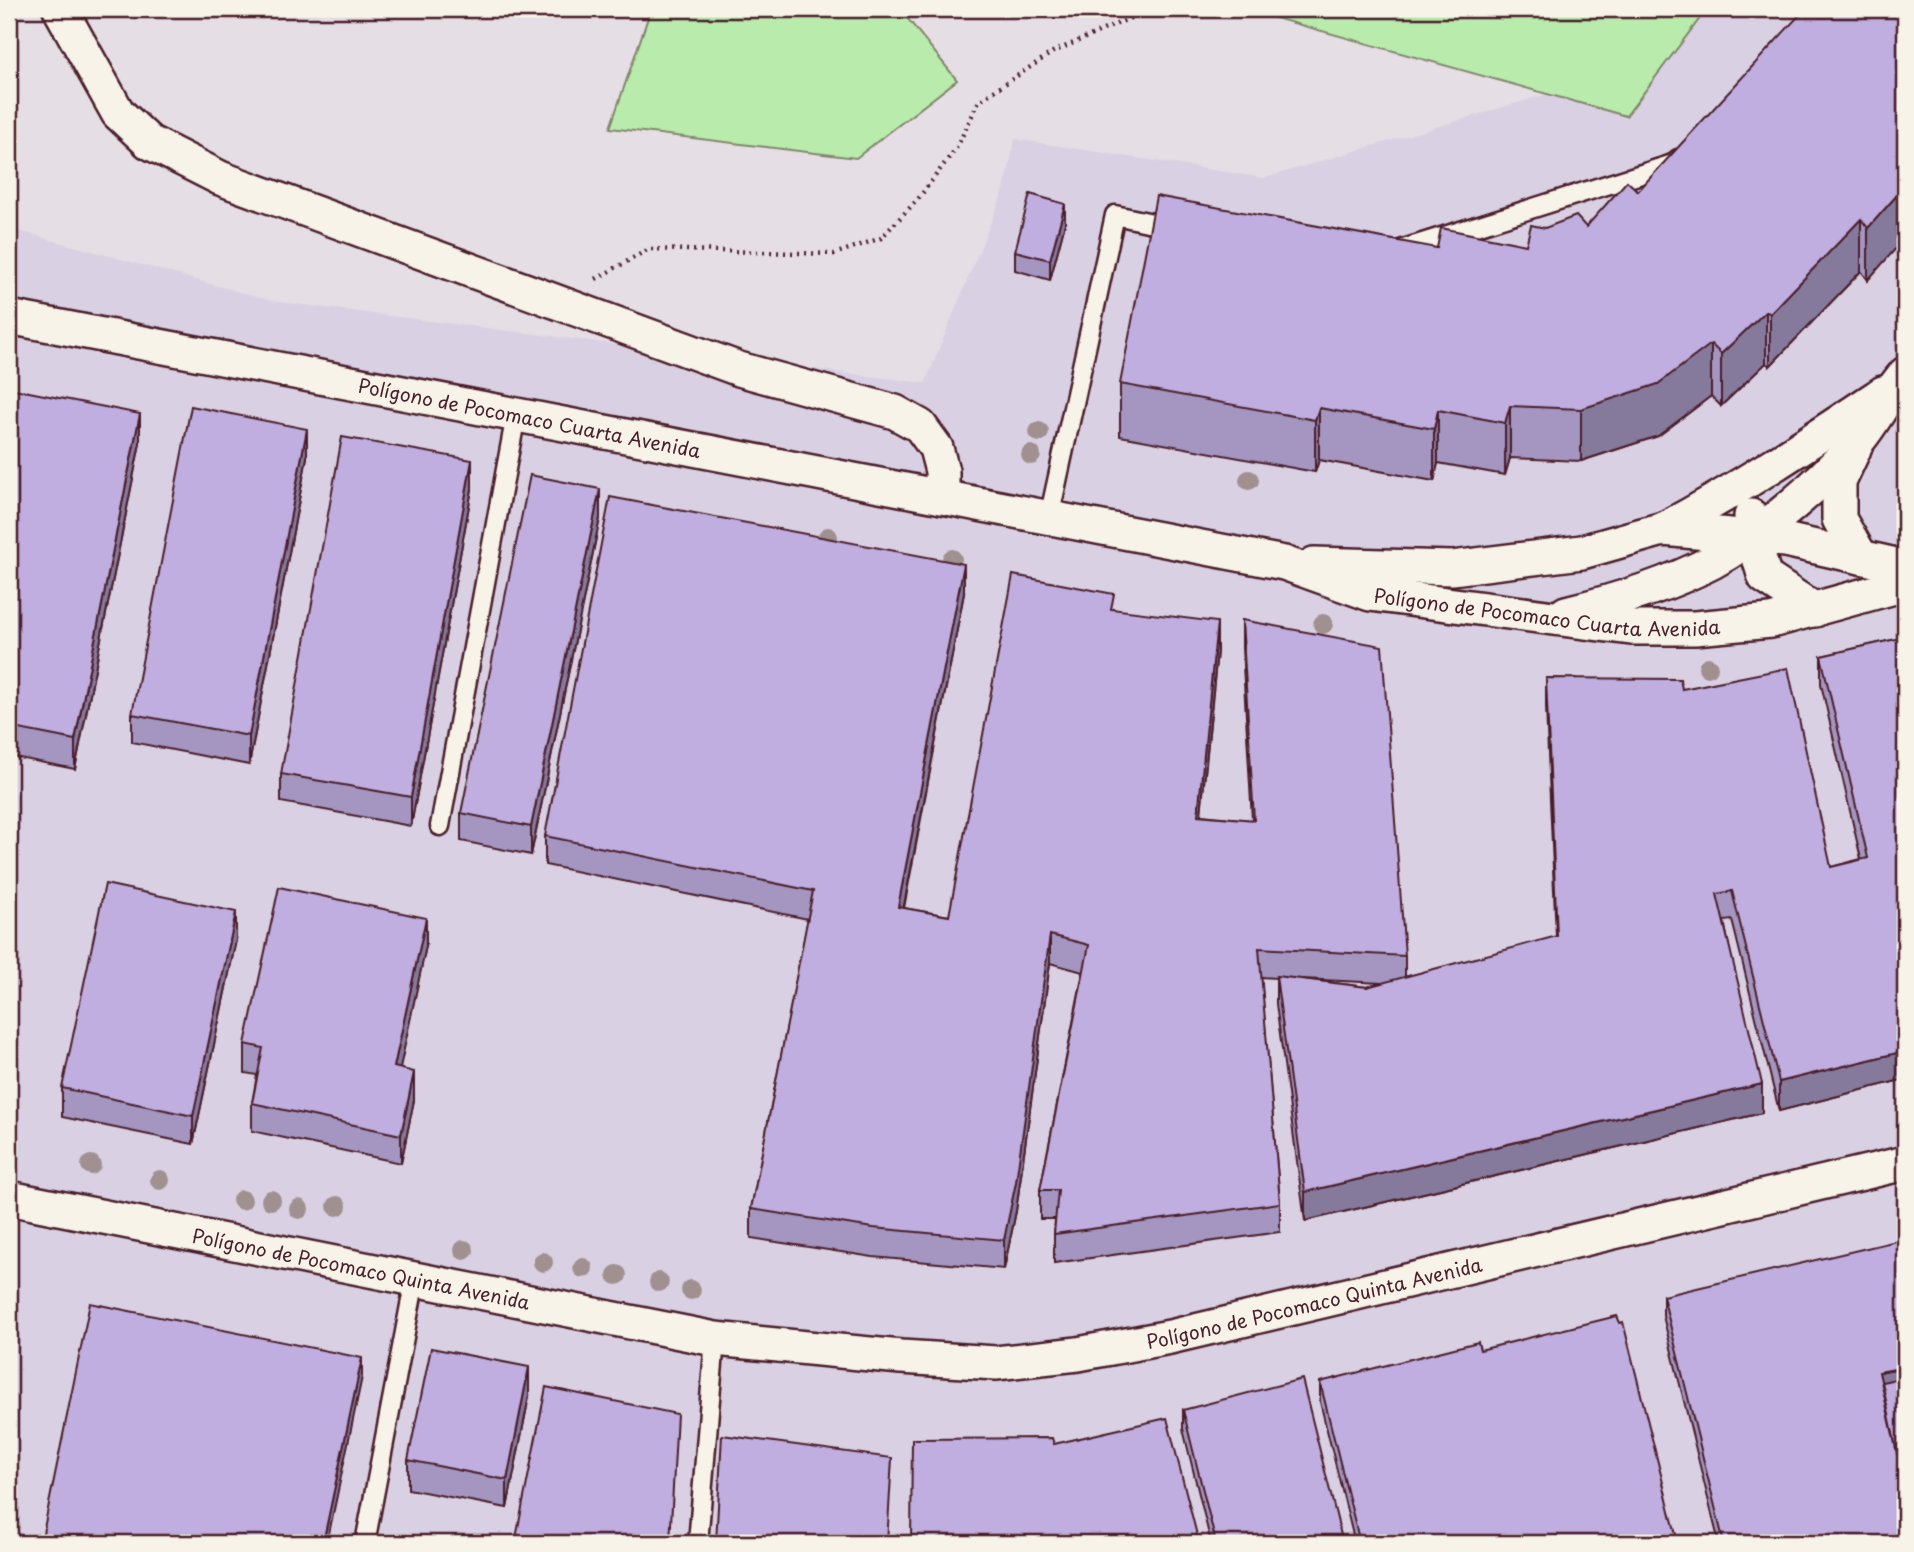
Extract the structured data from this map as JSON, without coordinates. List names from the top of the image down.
{
  "streets": {
    "street": ["Polígono de Pocomaco Cuarta Avenida", "Polígono de Pocomaco Quinta Avenida"]
  }
}
